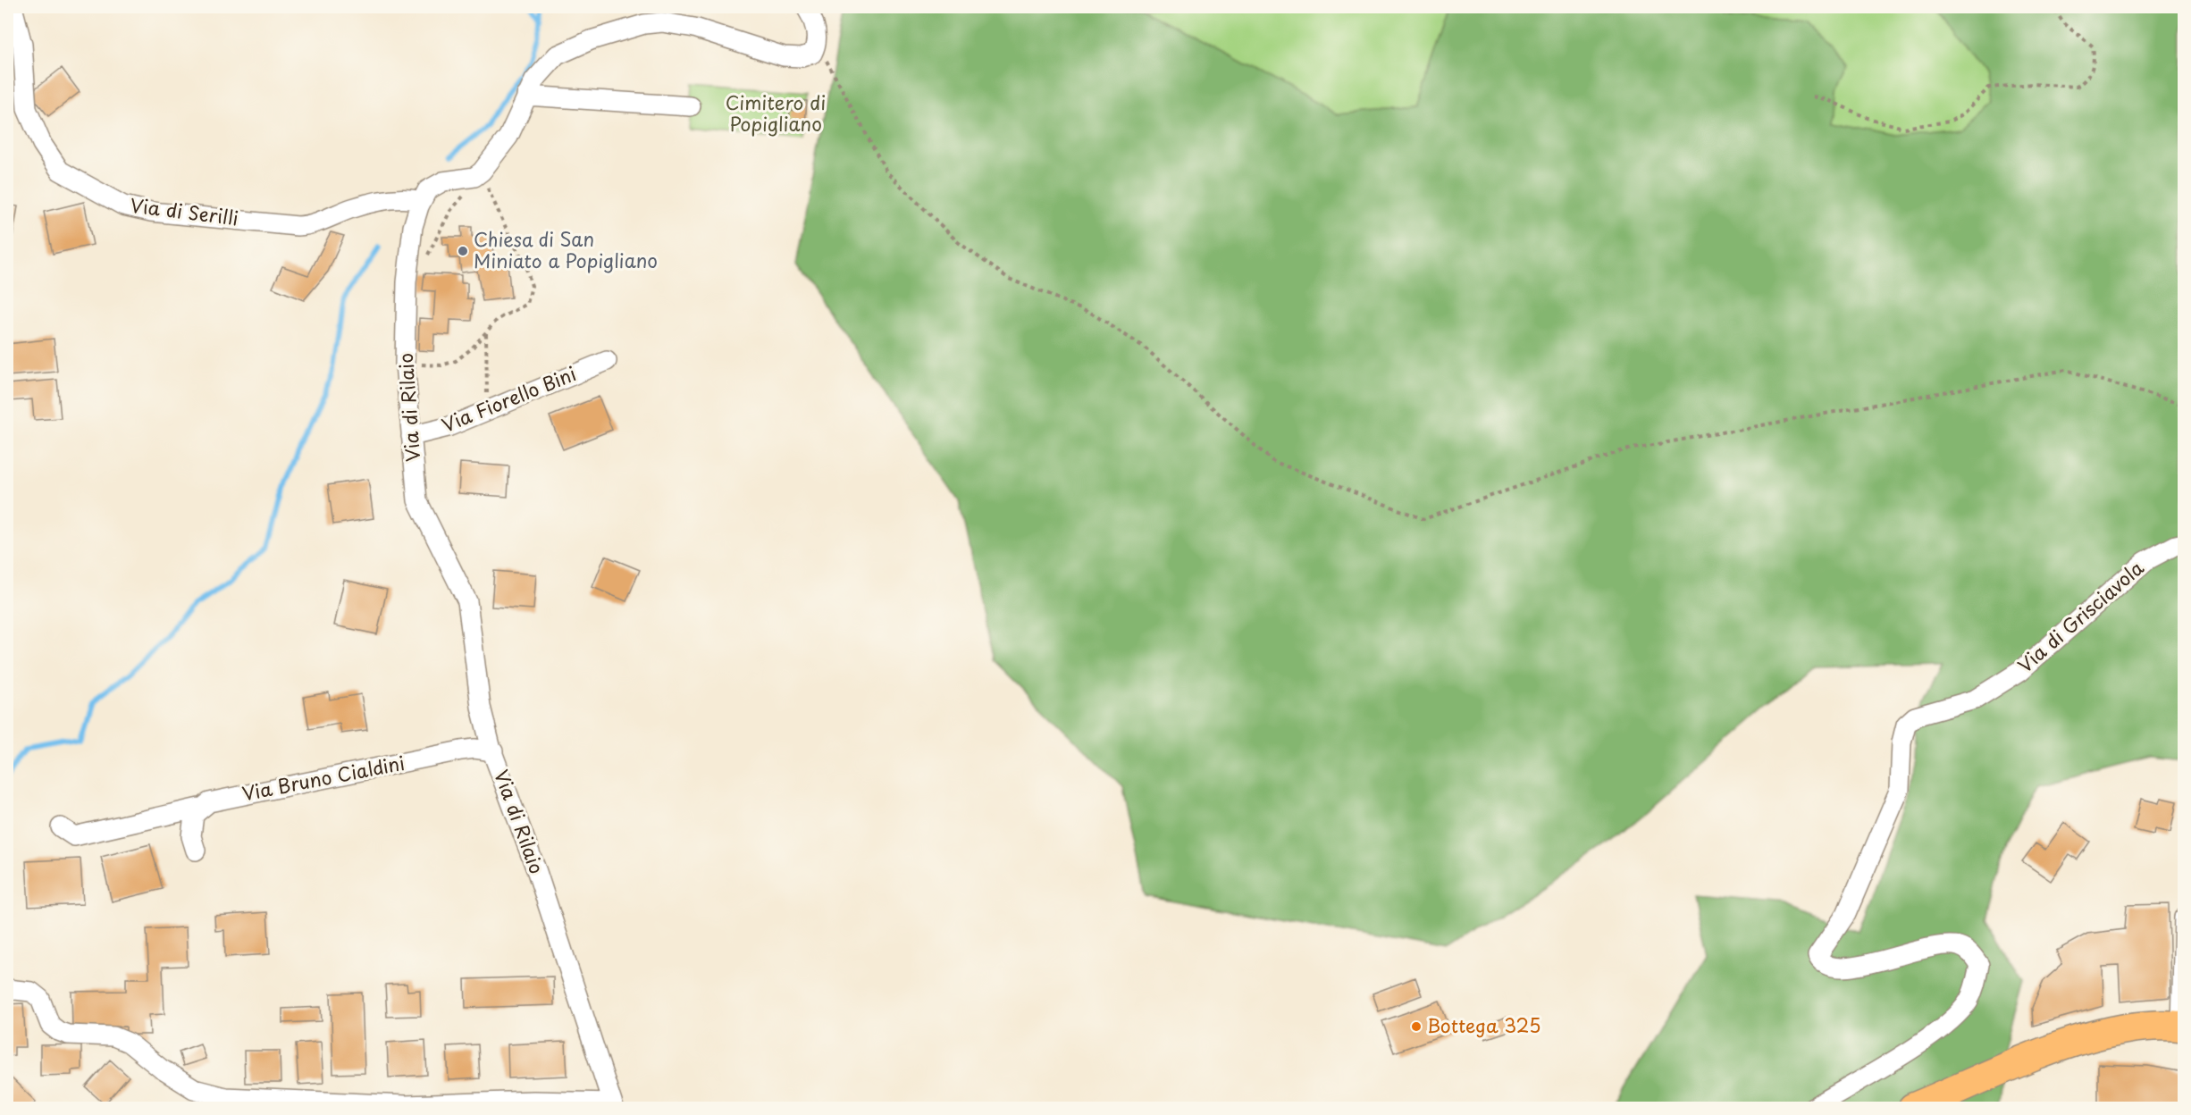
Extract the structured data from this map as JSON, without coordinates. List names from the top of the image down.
{
  "streets": {
    "street": [
      "Via di Serilli",
      "Via Fiorello Bini",
      "Via di Rilaio",
      "Via di Grisciavola",
      "Via Bruno Cialdini"
    ]
  },
  "crossings": [
    ["Via di Serilli", "Via di Rilaio"],
    ["Via Fiorello Bini", "Via di Rilaio"],
    ["Via di Rilaio", "Via Bruno Cialdini"]
  ],
  "parks": ["Cimitero di Popigliano"],
  "places": ["Chiesa di San Miniato a Popigliano", "Bottega 325"]
}
